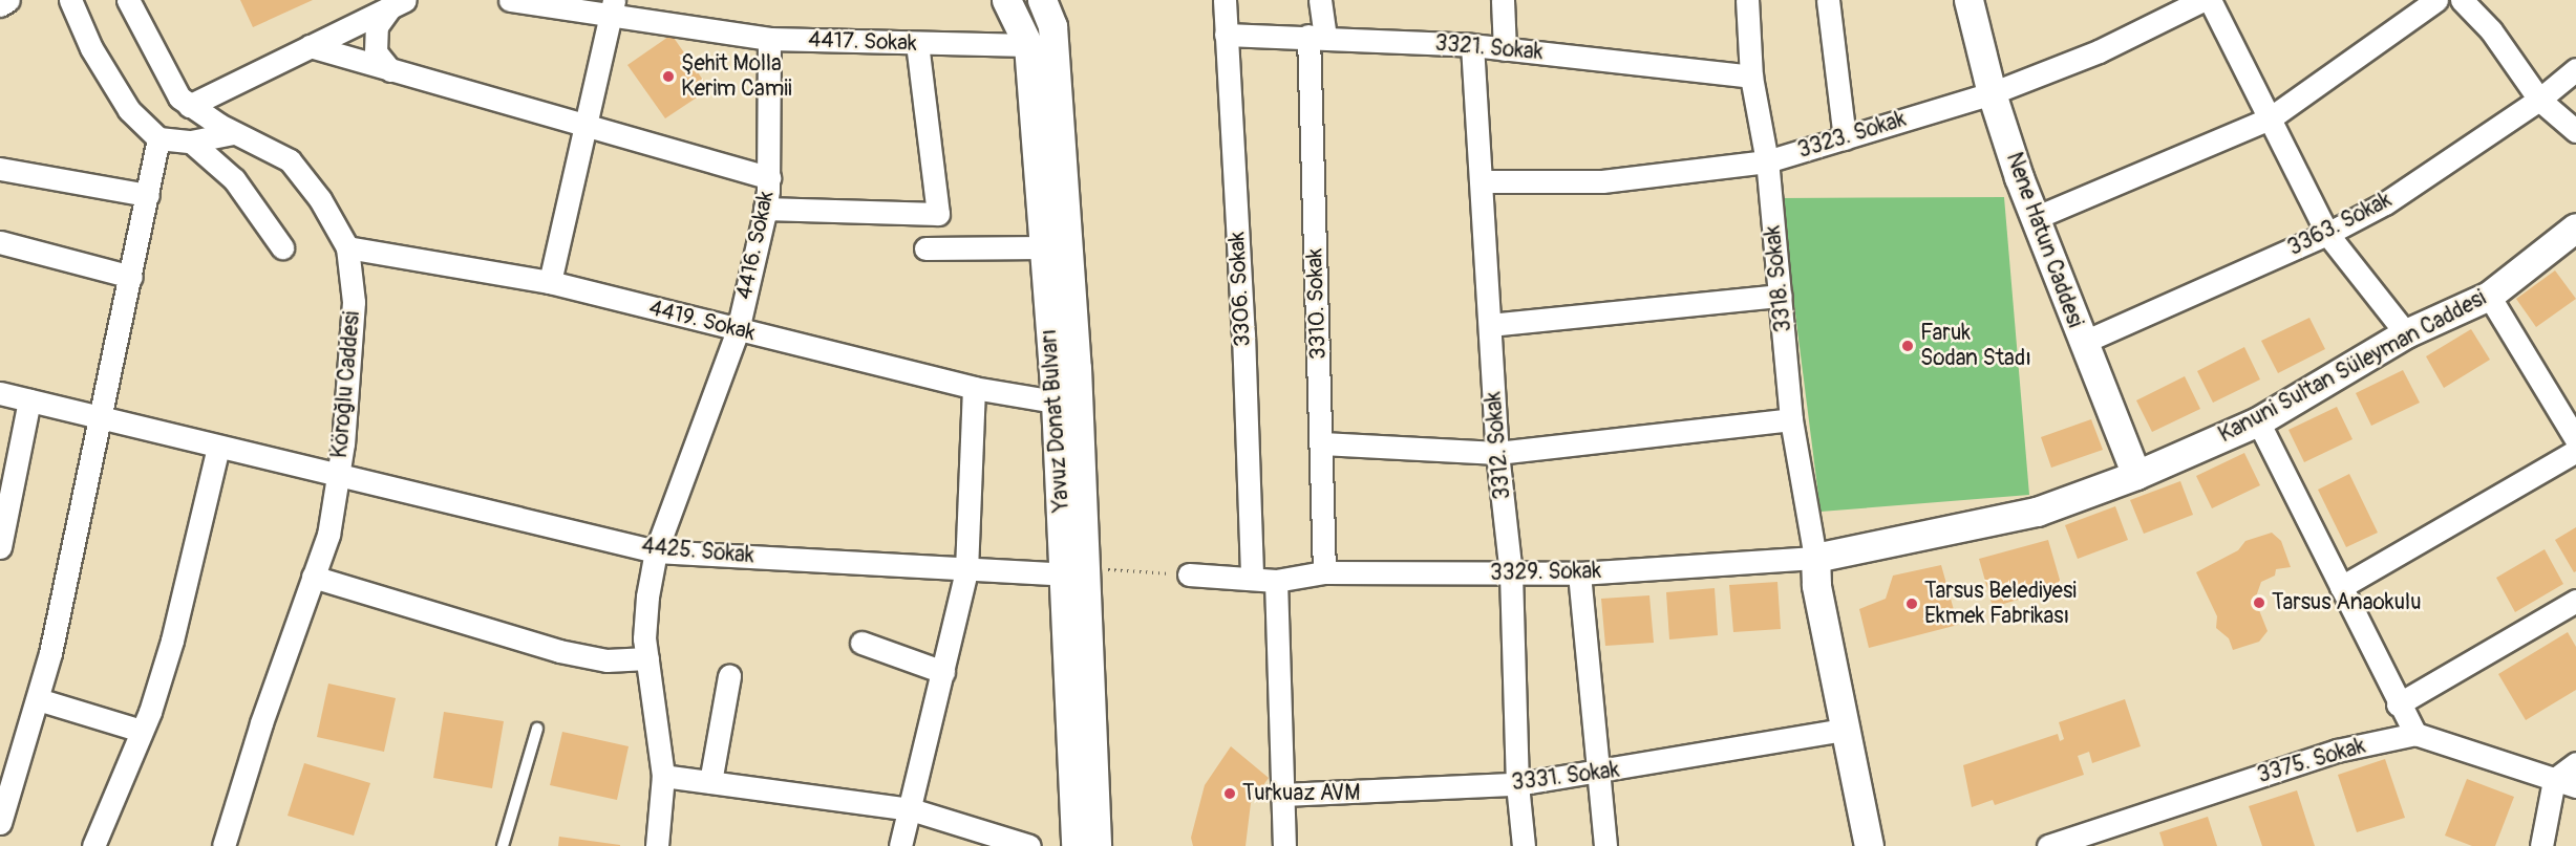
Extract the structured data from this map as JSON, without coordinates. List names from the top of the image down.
{
  "streets": {
    "street": [
      "4417. Sokak",
      "3321. Sokak",
      "3323. Sokak",
      "3363. Sokak",
      "Nene Hatun Caddesi",
      "4416. Sokak",
      "3318. Sokak",
      "3306. Sokak",
      "3310. Sokak",
      "4419. Sokak",
      "Kanuni Sultan Süleyman Caddesi",
      "Köroğlu Caddesi",
      "Yavuz Donat Bulvarı",
      "3312. Sokak",
      "4425. Sokak",
      "3329. Sokak",
      "3375. Sokak",
      "3331. Sokak"
    ]
  },
  "crossings": [
    ["4417. Sokak", "4416. Sokak"],
    ["4417. Sokak", "Yavuz Donat Bulvarı"],
    ["3321. Sokak", "3318. Sokak"],
    ["3321. Sokak", "3306. Sokak"],
    ["3321. Sokak", "3310. Sokak"],
    ["3321. Sokak", "3312. Sokak"],
    ["3323. Sokak", "Nene Hatun Caddesi"],
    ["3323. Sokak", "3318. Sokak"],
    ["3323. Sokak", "3312. Sokak"],
    ["3363. Sokak", "Nene Hatun Caddesi"],
    ["Nene Hatun Caddesi", "Kanuni Sultan Süleyman Caddesi"],
    ["4416. Sokak", "4419. Sokak"],
    ["4416. Sokak", "4425. Sokak"],
    ["3318. Sokak", "Kanuni Sultan Süleyman Caddesi"],
    ["3318. Sokak", "3329. Sokak"],
    ["3306. Sokak", "3329. Sokak"],
    ["3310. Sokak", "3329. Sokak"],
    ["4419. Sokak", "Köroğlu Caddesi"],
    ["4419. Sokak", "Yavuz Donat Bulvarı"],
    ["Kanuni Sultan Süleyman Caddesi", "3329. Sokak"],
    ["Köroğlu Caddesi", "4425. Sokak"],
    ["Yavuz Donat Bulvarı", "4425. Sokak"],
    ["3312. Sokak", "3329. Sokak"],
    ["3312. Sokak", "3331. Sokak"]
  ],
  "places": [
    "Şehit Molla Kerim Camii",
    "Faruk Sodan Stadı",
    "Tarsus Anaokulu",
    "Tarsus Belediyesi Ekmek Fabrikası",
    "Turkuaz AVM"
  ]
}
